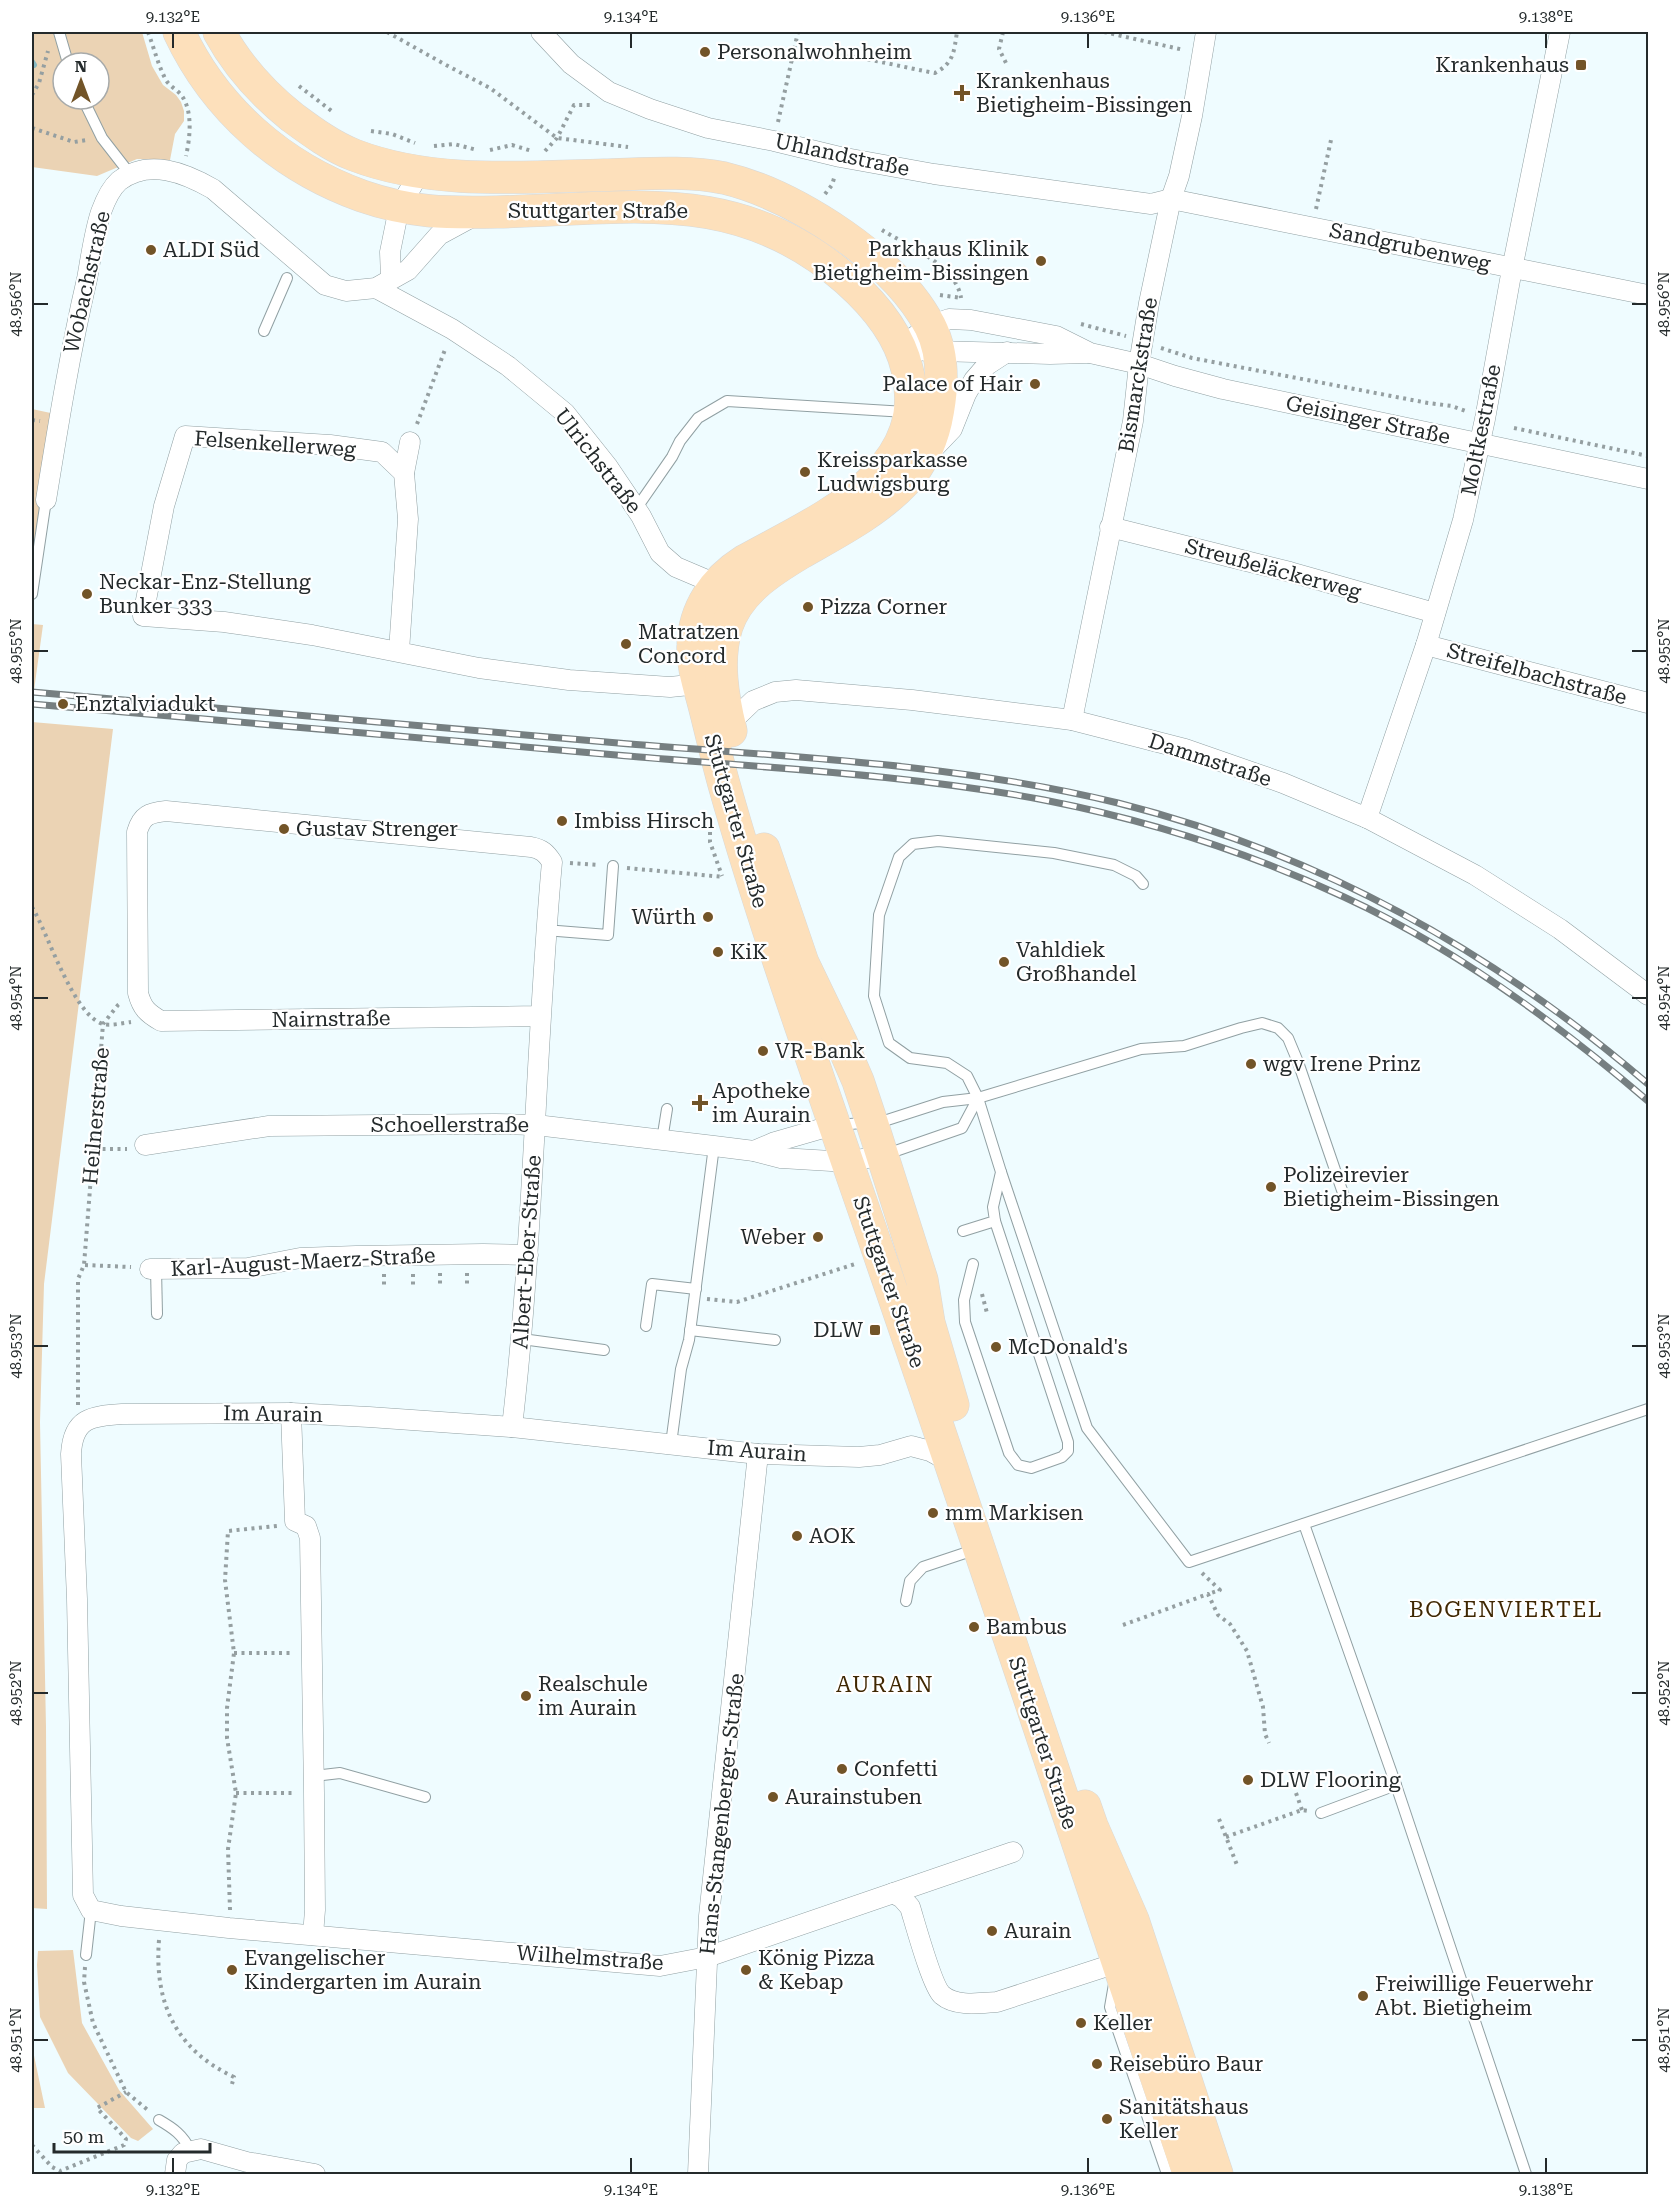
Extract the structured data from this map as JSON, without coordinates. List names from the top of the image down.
{
  "streets": {
    "main road": ["Stuttgarter Straße"],
    "street": [
      "Uhlandstraße",
      "Sandgrubenweg",
      "Wobachstraße",
      "Bismarckstraße",
      "Geisinger Straße",
      "Moltkestraße",
      "Felsenkellerweg",
      "Ulrichstraße",
      "Streußeläckerweg",
      "Streifelbachstraße",
      "Dammstraße",
      "Nairnstraße",
      "Schoellerstraße",
      "Albert-Eber-Straße",
      "Karl-August-Maerz-Straße",
      "Im Aurain",
      "Hans-Stangenberger-Straße",
      "Wilhelmstraße"
    ],
    "path": ["Heilnerstraße"]
  },
  "crossings": [
    ["Uhlandstraße", "Sandgrubenweg"],
    ["Uhlandstraße", "Bismarckstraße"],
    ["Stuttgarter Straße", "Geisinger Straße"],
    ["Stuttgarter Straße", "Felsenkellerweg"],
    ["Stuttgarter Straße", "Ulrichstraße"],
    ["Stuttgarter Straße", "Dammstraße"],
    ["Stuttgarter Straße", "Schoellerstraße"],
    ["Stuttgarter Straße", "Im Aurain"],
    ["Sandgrubenweg", "Bismarckstraße"],
    ["Sandgrubenweg", "Moltkestraße"],
    ["Bismarckstraße", "Geisinger Straße"],
    ["Bismarckstraße", "Streußeläckerweg"],
    ["Bismarckstraße", "Dammstraße"],
    ["Geisinger Straße", "Moltkestraße"],
    ["Moltkestraße", "Streußeläckerweg"],
    ["Moltkestraße", "Streifelbachstraße"],
    ["Moltkestraße", "Dammstraße"],
    ["Nairnstraße", "Albert-Eber-Straße"],
    ["Heilnerstraße", "Im Aurain"],
    ["Schoellerstraße", "Albert-Eber-Straße"],
    ["Albert-Eber-Straße", "Karl-August-Maerz-Straße"],
    ["Albert-Eber-Straße", "Im Aurain"],
    ["Im Aurain", "Hans-Stangenberger-Straße"],
    ["Hans-Stangenberger-Straße", "Wilhelmstraße"]
  ],
  "districts": ["BOGENVIERTEL", "AURAIN"],
  "places": {
    "other": [
      "Personalwohnheim",
      "ALDI Süd",
      "Parkhaus Klinik Bietigheim-Bissingen",
      "Palace of Hair",
      "Kreissparkasse Ludwigsburg",
      "Neckar-Enz-Stellung Bunker 333",
      "Pizza Corner",
      "Matratzen Concord",
      "Enztalviadukt",
      "Imbiss Hirsch",
      "Gustav Strenger",
      "Würth",
      "KiK",
      "Vahldiek Großhandel",
      "VR-Bank",
      "wgv Irene Prinz",
      "Polizeirevier Bietigheim-Bissingen",
      "Weber",
      "McDonald's",
      "mm Markisen",
      "AOK",
      "Bambus",
      "Realschule im Aurain",
      "Confetti",
      "DLW Flooring",
      "Aurainstuben",
      "Aurain",
      "Evangelischer Kindergarten im Aurain",
      "König Pizza & Kebap",
      "Freiwillige Feuerwehr Abt. Bietigheim",
      "Keller",
      "Reisebüro Baur",
      "Sanitätshaus Keller"
    ],
    "transit": ["Krankenhaus", "DLW"],
    "health": ["Krankenhaus Bietigheim-Bissingen", "Apotheke im Aurain"]
  },
  "scale_bar": "50 m",
  "north": "top",
  "coordinates": [
    "9.132°E",
    "9.134°E",
    "9.136°E",
    "9.138°E",
    "48.956°N",
    "48.955°N",
    "48.954°N",
    "48.953°N",
    "48.952°N",
    "48.951°N"
  ]
}
